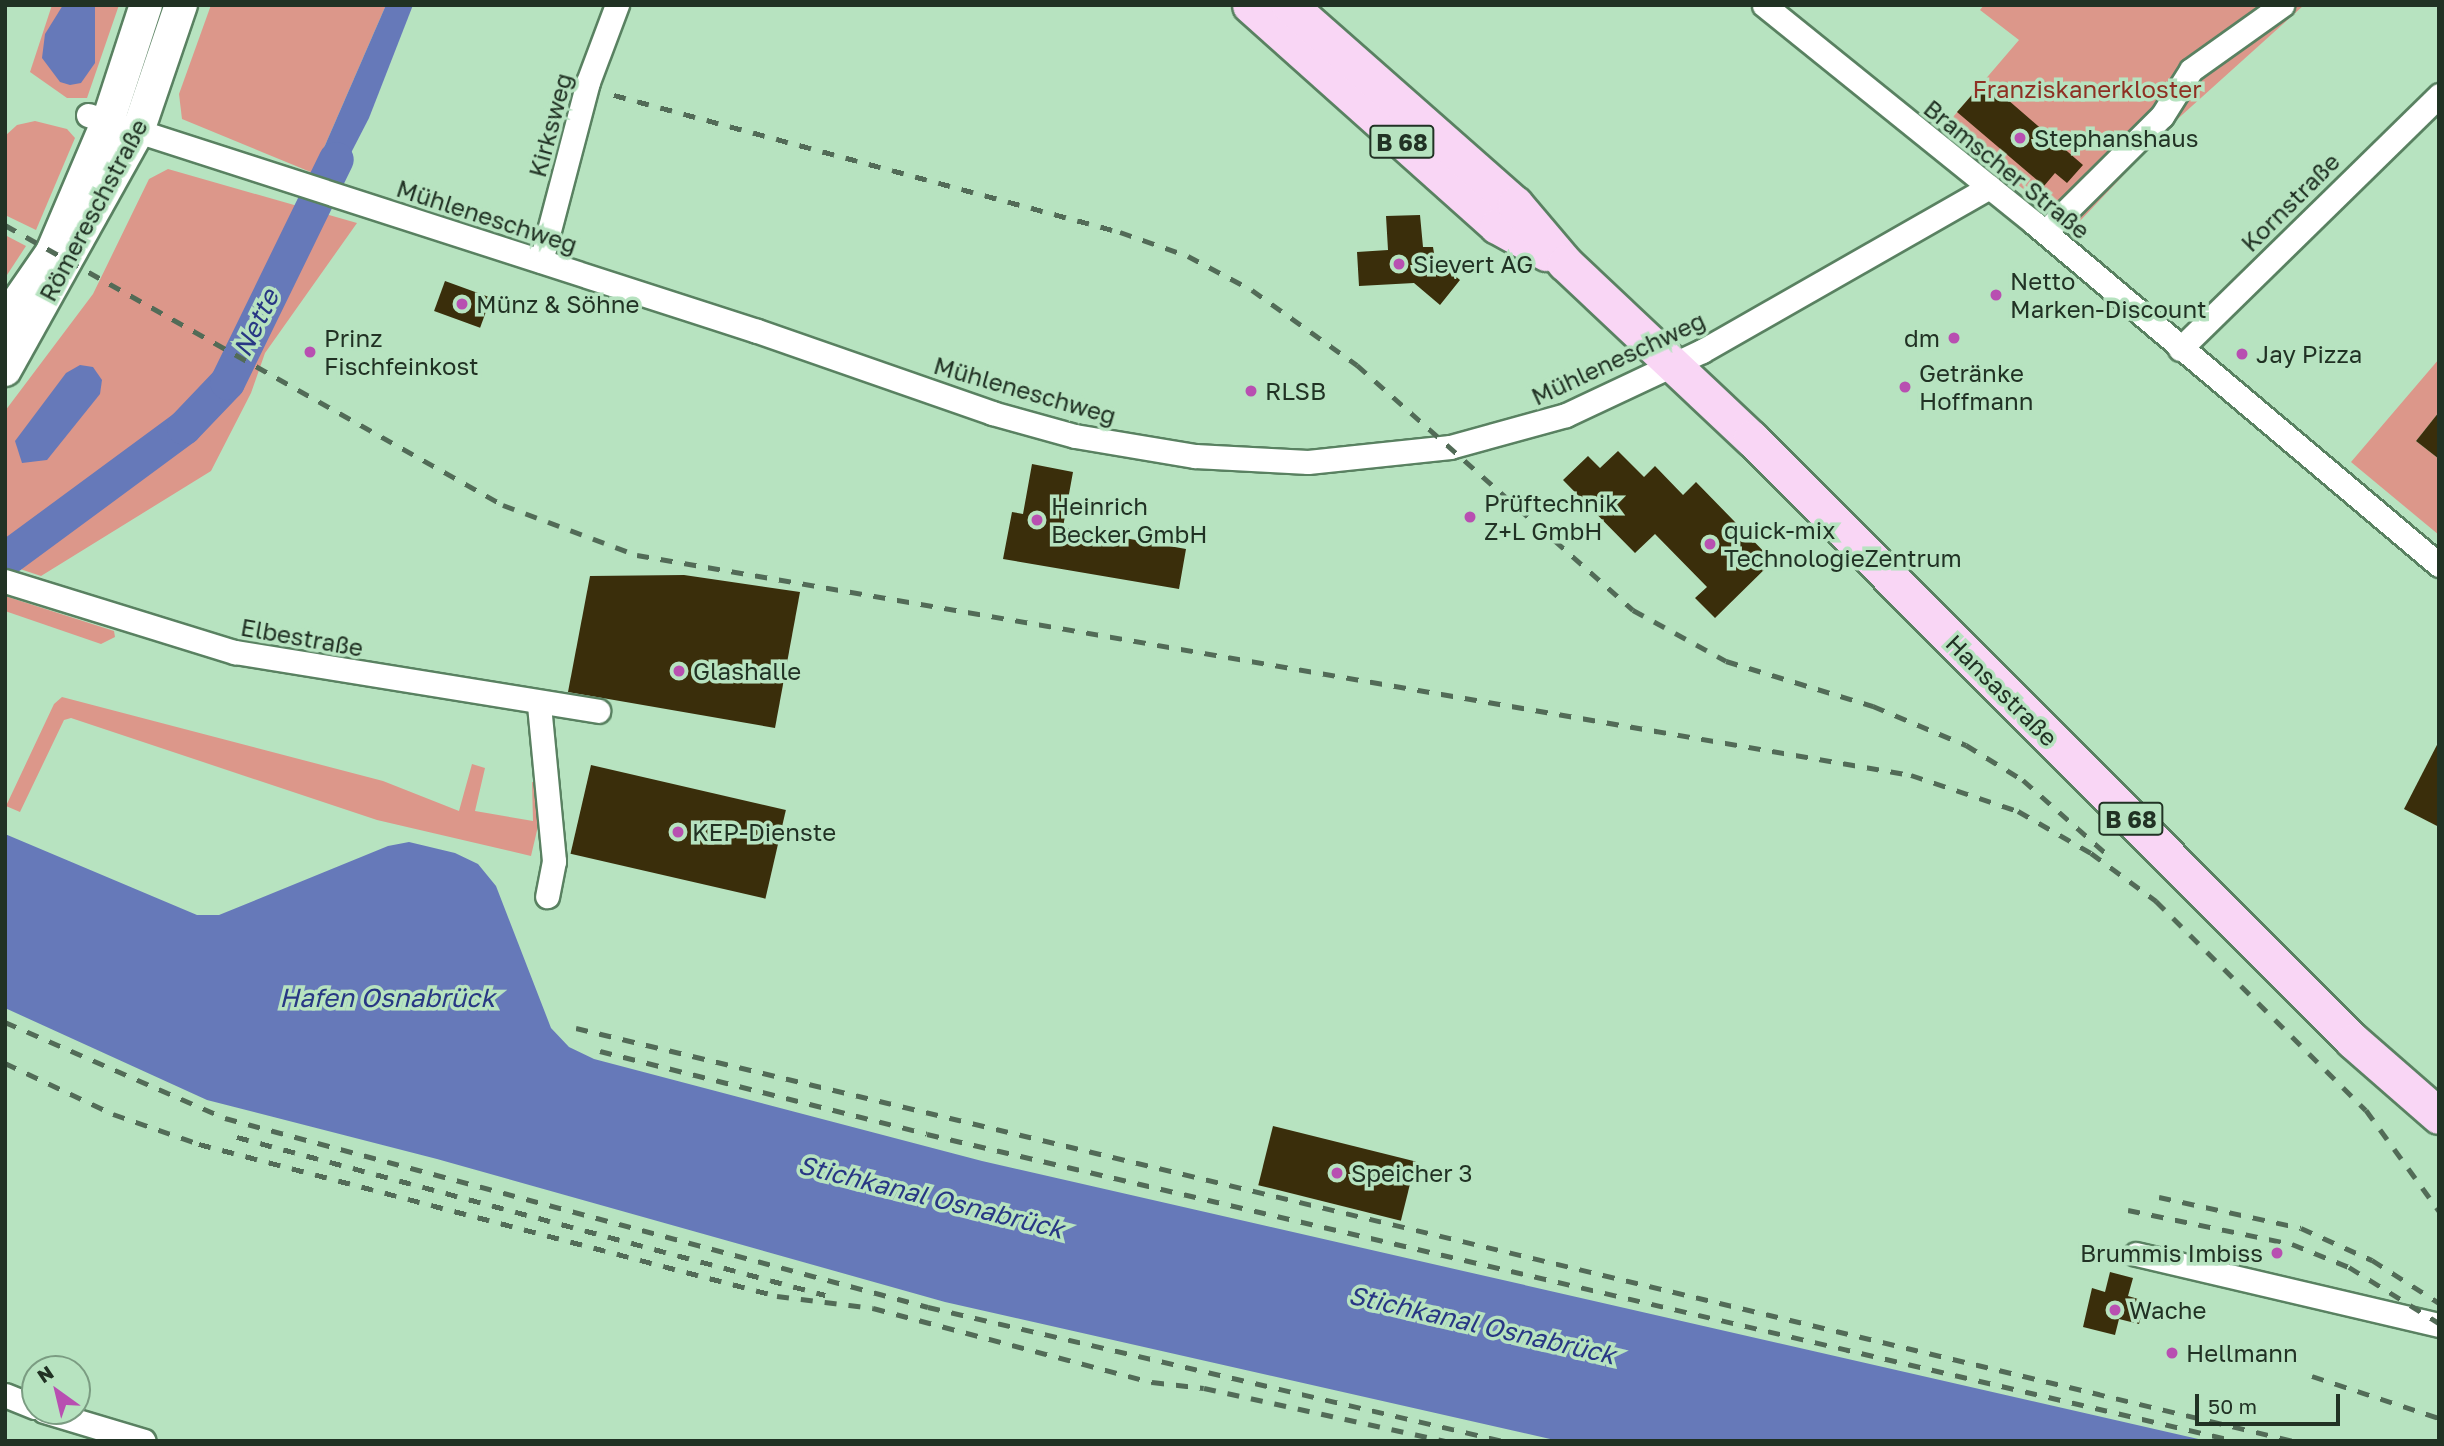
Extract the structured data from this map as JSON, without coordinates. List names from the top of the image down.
{
  "streets": {
    "main road": ["B 68", "Römereschstraße", "Hansastraße"],
    "street": [
      "Kirksweg",
      "Bramscher Straße",
      "Kornstraße",
      "Mühleneschweg",
      "Elbestraße"
    ]
  },
  "crossings": [
    ["Kirksweg", "Mühleneschweg"],
    ["Bramscher Straße", "Kornstraße"],
    ["Bramscher Straße", "Mühleneschweg"],
    ["Römereschstraße", "Mühleneschweg"],
    ["Mühleneschweg", "Hansastraße"]
  ],
  "water": ["Nette", "Hafen Osnabrück", "Stichkanal Osnabrück"],
  "parks": ["Franziskanerkloster"],
  "places": [
    "Stephanshaus",
    "Sievert AG",
    "Netto Marken-Discount",
    "Münz & Söhne",
    "dm",
    "Prinz Fischfeinkost",
    "Jay Pizza",
    "Getränke Hoffmann",
    "RLSB",
    "Prüftechnik Z+L GmbH",
    "Heinrich Becker GmbH",
    "quick-mix TechnologieZentrum",
    "Glashalle",
    "KEP-Dienste",
    "Speicher 3",
    "Brummis Imbiss",
    "Wache",
    "Hellmann"
  ],
  "scale_bar": "50 m",
  "north": "top left"
}
